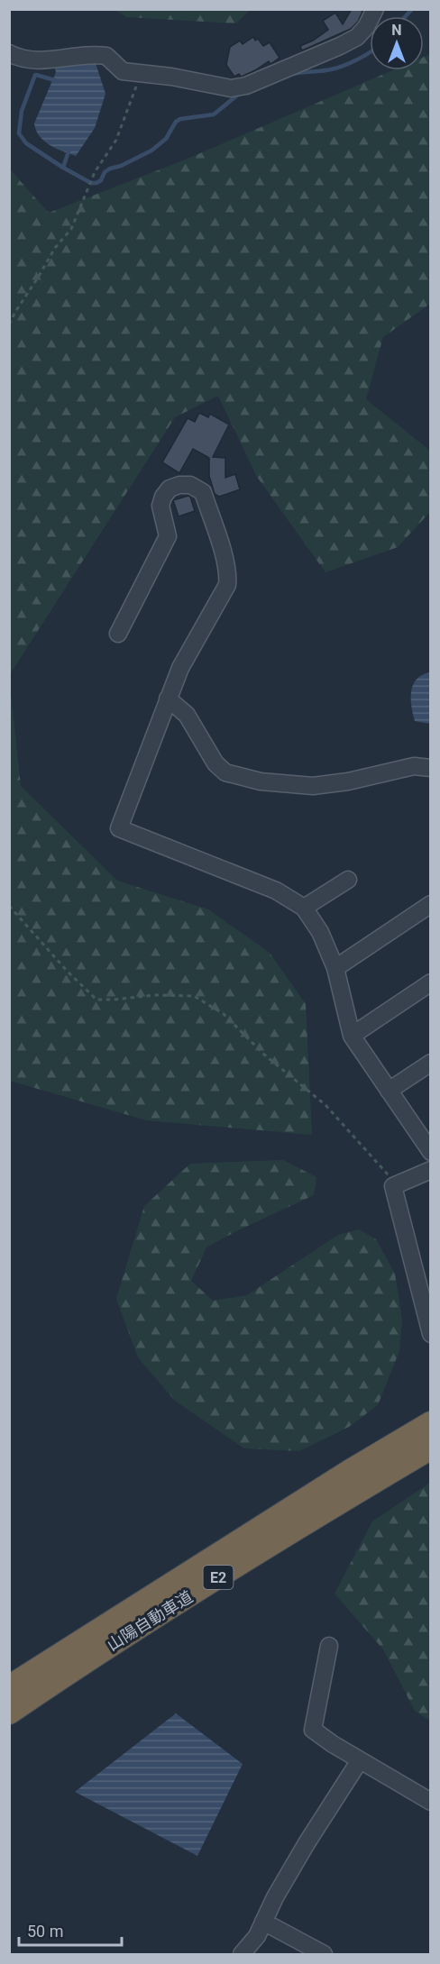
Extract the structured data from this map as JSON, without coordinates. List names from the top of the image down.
{
  "streets": {
    "highway": ["E2", "山陽自動車道"]
  },
  "scale_bar": "50 m",
  "north": "top"
}
